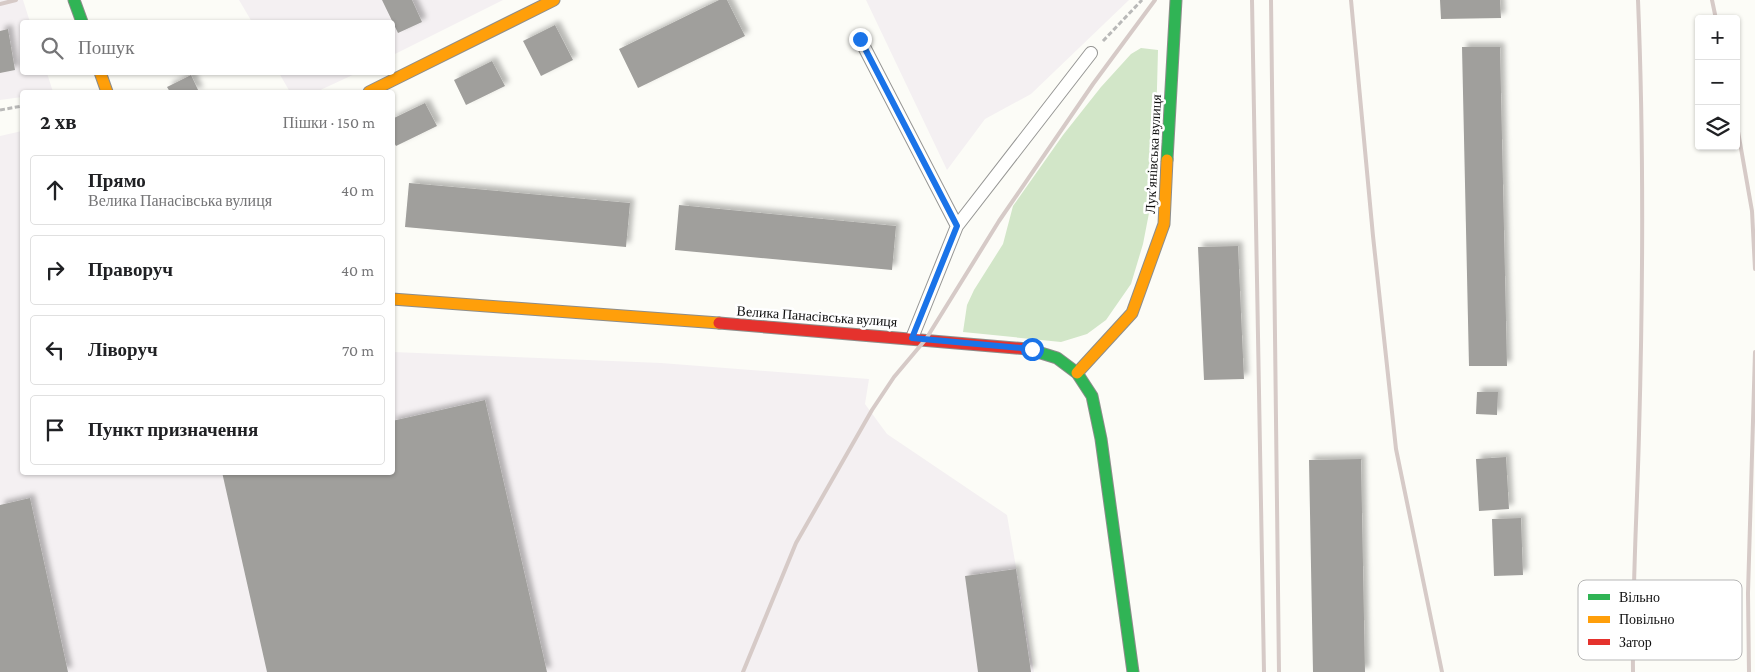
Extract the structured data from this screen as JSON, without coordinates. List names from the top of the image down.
{
  "streets": {
    "street": ["Лук’янівська вулиця", "Велика Панасівська вулиця"]
  },
  "crossings": [
    ["Лук’янівська вулиця", "Велика Панасівська вулиця"]
  ],
  "legend": ["Вільно", "Повільно", "Затор"],
  "page": {
    "map_buttons": ["+", "−"],
    "search": "Пошук",
    "heading": ["2 хв", "Пішки · 150 m"],
    "list": [
      ["Прямо", "Велика Панасівська вулиця", "40 m"],
      ["Праворуч", "40 m"],
      ["Ліворуч", "70 m"],
      "Пункт призначення"
    ]
  }
}
